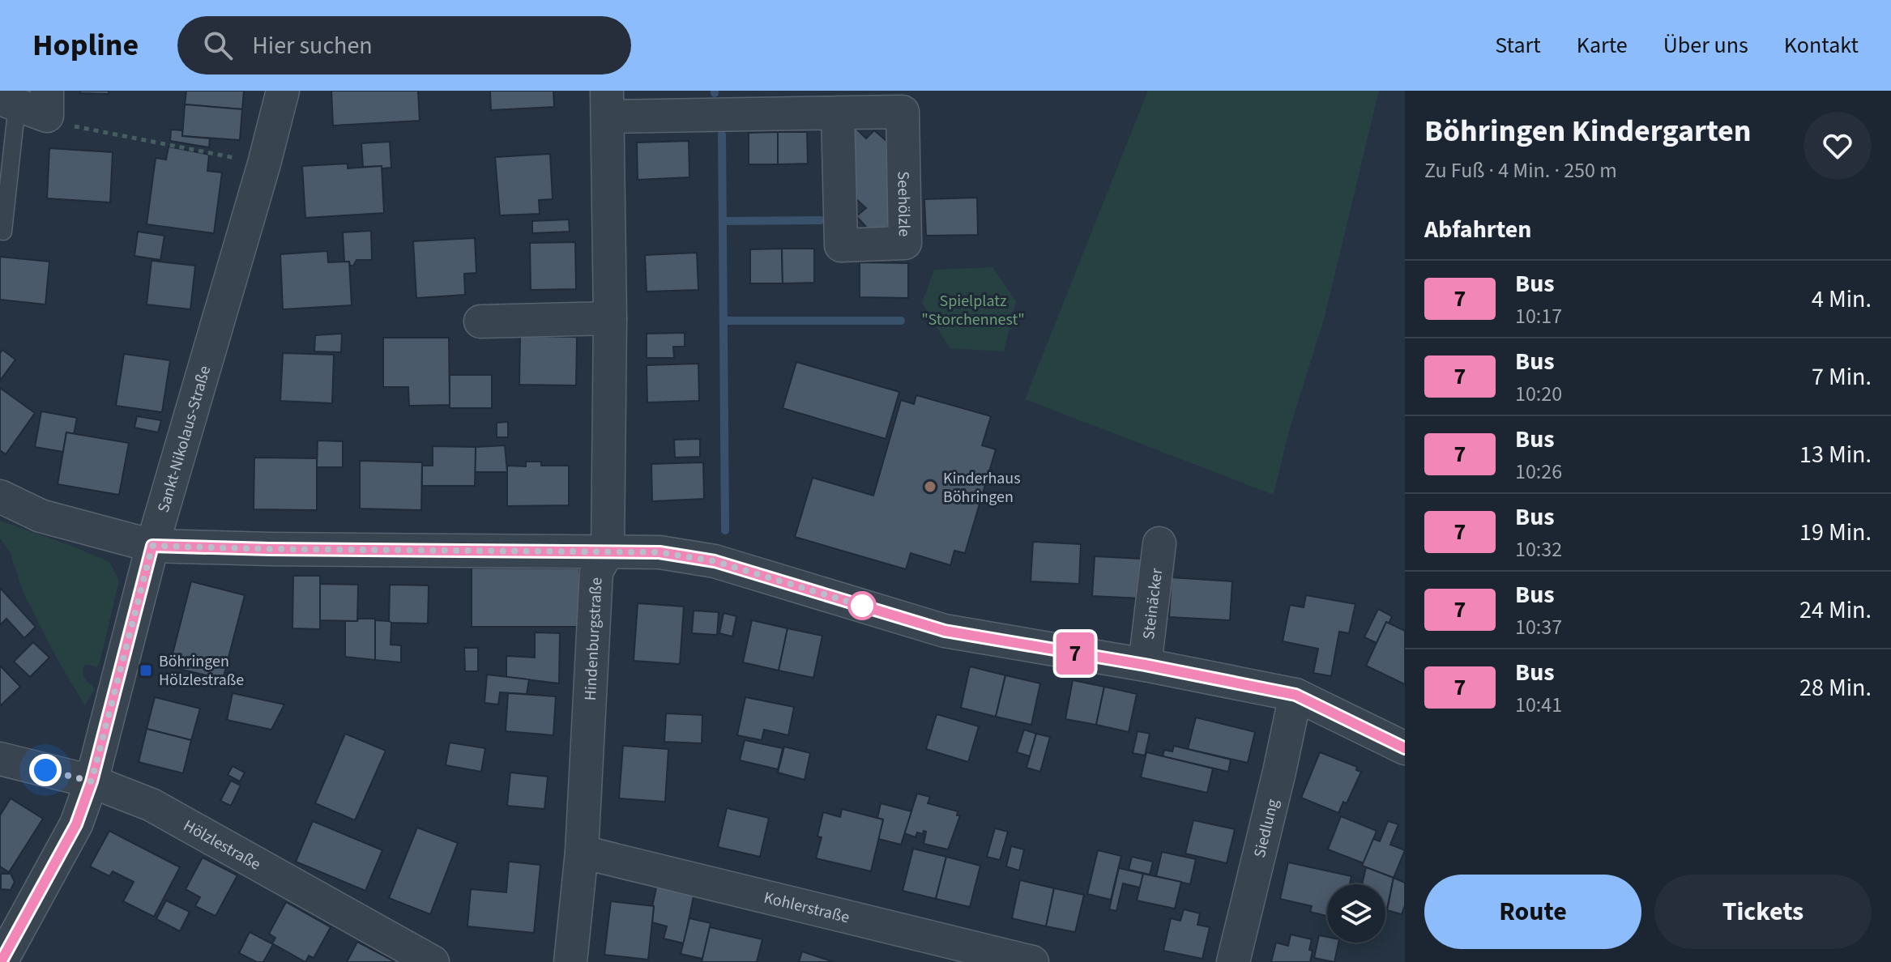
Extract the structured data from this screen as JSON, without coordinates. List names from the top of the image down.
{
  "streets": {
    "street": [
      "Sankt-Nikolaus-Straße",
      "Steinäcker",
      "Hindenburgstraße",
      "Siedlung",
      "Hölzlestraße",
      "Kohlerstraße"
    ]
  },
  "crossings": [
    ["Sankt-Nikolaus-Straße", "Hölzlestraße"],
    ["Hindenburgstraße", "Kohlerstraße"]
  ],
  "parks": ["Spielplatz \"Storchennest\""],
  "places": {
    "other": ["Kinderhaus Böhringen"],
    "transit": ["Böhringen Hölzlestraße"]
  },
  "lines": ["bus line 7"],
  "page": {
    "header": "Hopline",
    "search": "Hier suchen",
    "nav": [
      "Start",
      "Karte",
      "Über uns",
      "Kontakt"
    ],
    "on_map": "7",
    "heading": [
      ["Böhringen Kindergarten", "Zu Fuß · 4 Min. · 250 m"],
      "Abfahrten"
    ],
    "list": [
      {
        "mark": "7",
        "name": "Bus",
        "note": "10:17",
        "value": "4 Min."
      },
      {
        "mark": "7",
        "name": "Bus",
        "note": "10:20",
        "value": "7 Min."
      },
      {
        "mark": "7",
        "name": "Bus",
        "note": "10:26",
        "value": "13 Min."
      },
      {
        "mark": "7",
        "name": "Bus",
        "note": "10:32",
        "value": "19 Min."
      },
      {
        "mark": "7",
        "name": "Bus",
        "note": "10:37",
        "value": "24 Min."
      },
      {
        "mark": "7",
        "name": "Bus",
        "note": "10:41",
        "value": "28 Min."
      }
    ],
    "buttons": ["Route", "Tickets"]
  }
}
